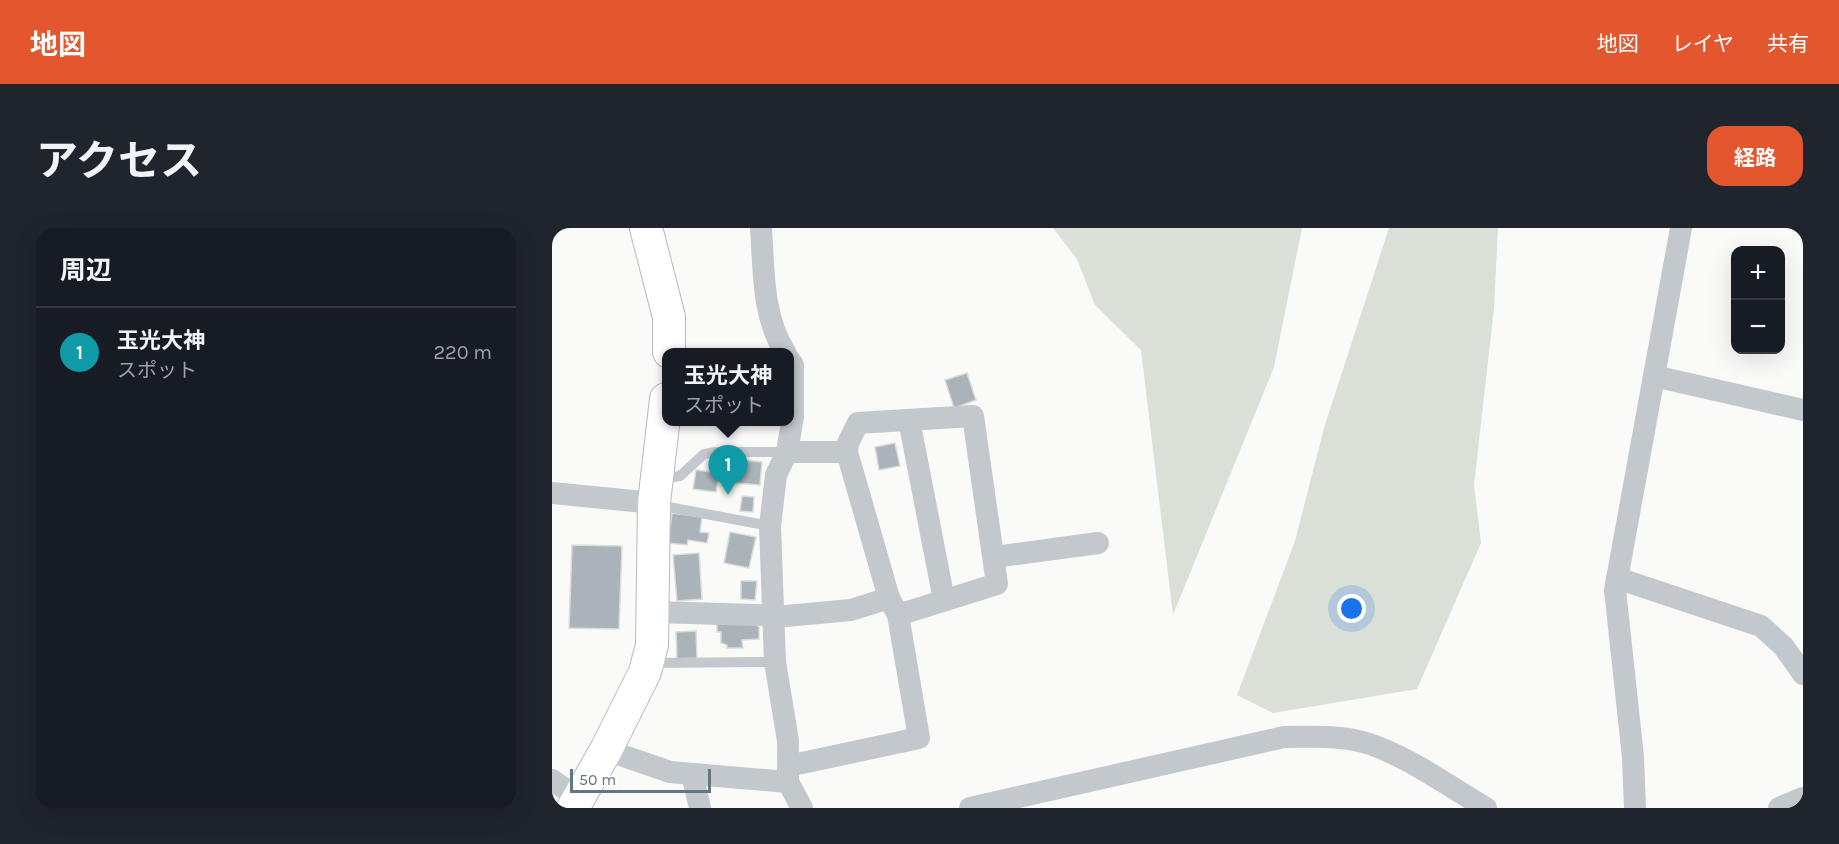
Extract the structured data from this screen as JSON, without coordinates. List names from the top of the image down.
{
  "scale_bar": "50 m",
  "page": {
    "header": "地図",
    "nav": ["地図", "レイヤ", "共有"],
    "title": "アクセス",
    "buttons": "経路",
    "heading": "周辺",
    "map_buttons": ["+", "−"],
    "list": [
      {
        "mark": "1",
        "name": "玉光大神",
        "note": "スポット",
        "value": "220 m"
      }
    ],
    "popup": ["玉光大神", "スポット"],
    "pins": "1",
    "scale": "50 m"
  }
}
